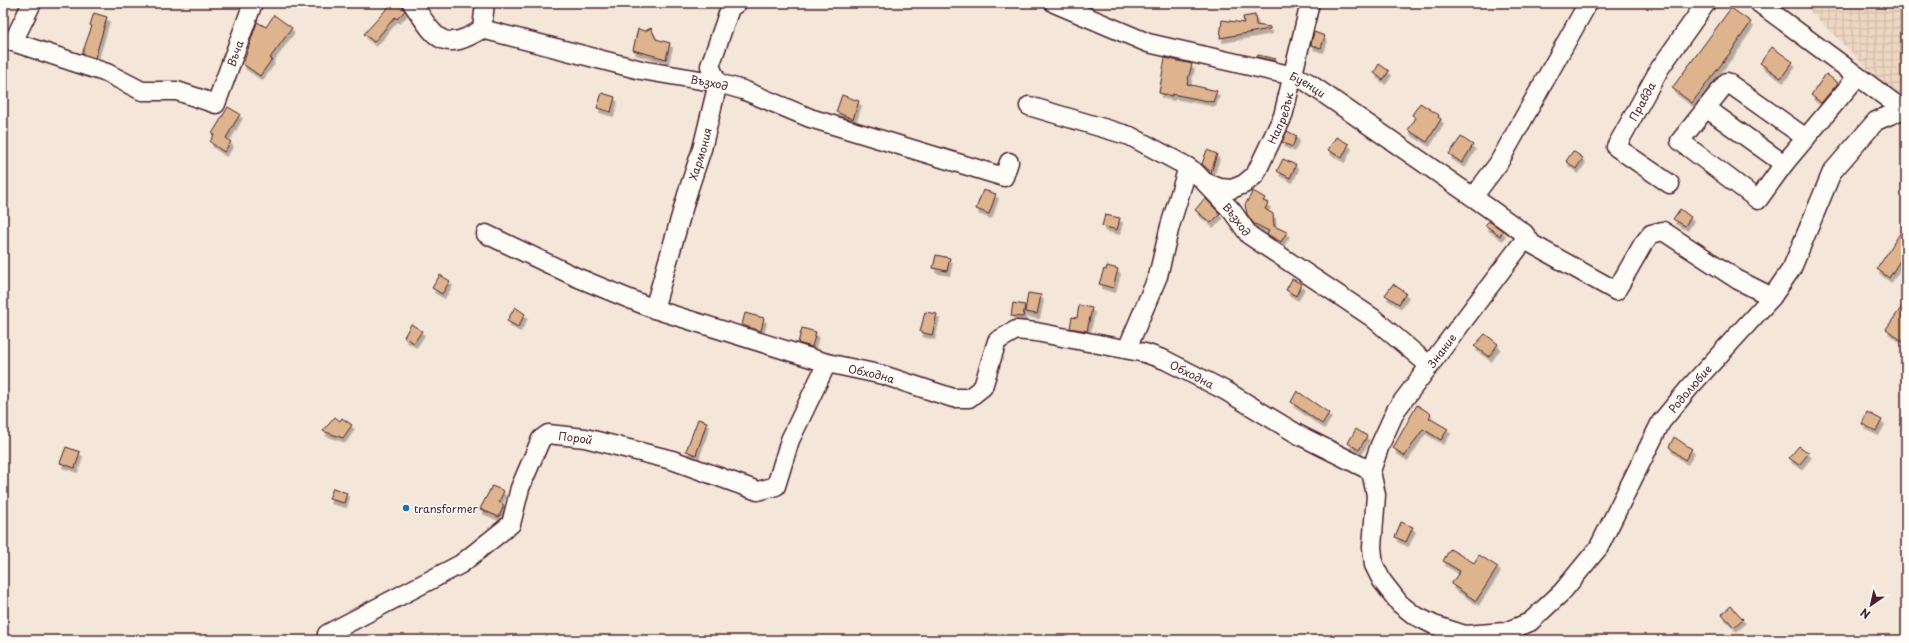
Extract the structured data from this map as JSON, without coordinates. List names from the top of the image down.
{
  "streets": {
    "street": [
      "Въча",
      "Възход",
      "Буенци",
      "Правда",
      "Напредък",
      "Хармония",
      "Знание",
      "Обходна",
      "Родолюбие",
      "Порой"
    ]
  },
  "crossings": [
    ["Възход", "Напредък"],
    ["Възход", "Хармония"],
    ["Възход", "Знание"],
    ["Буенци", "Напредък"],
    ["Буенци", "Знание"],
    ["Буенци", "Родолюбие"],
    ["Хармония", "Обходна"],
    ["Знание", "Обходна"],
    ["Обходна", "Порой"]
  ],
  "places": ["transformer"],
  "north": "bottom left"
}
